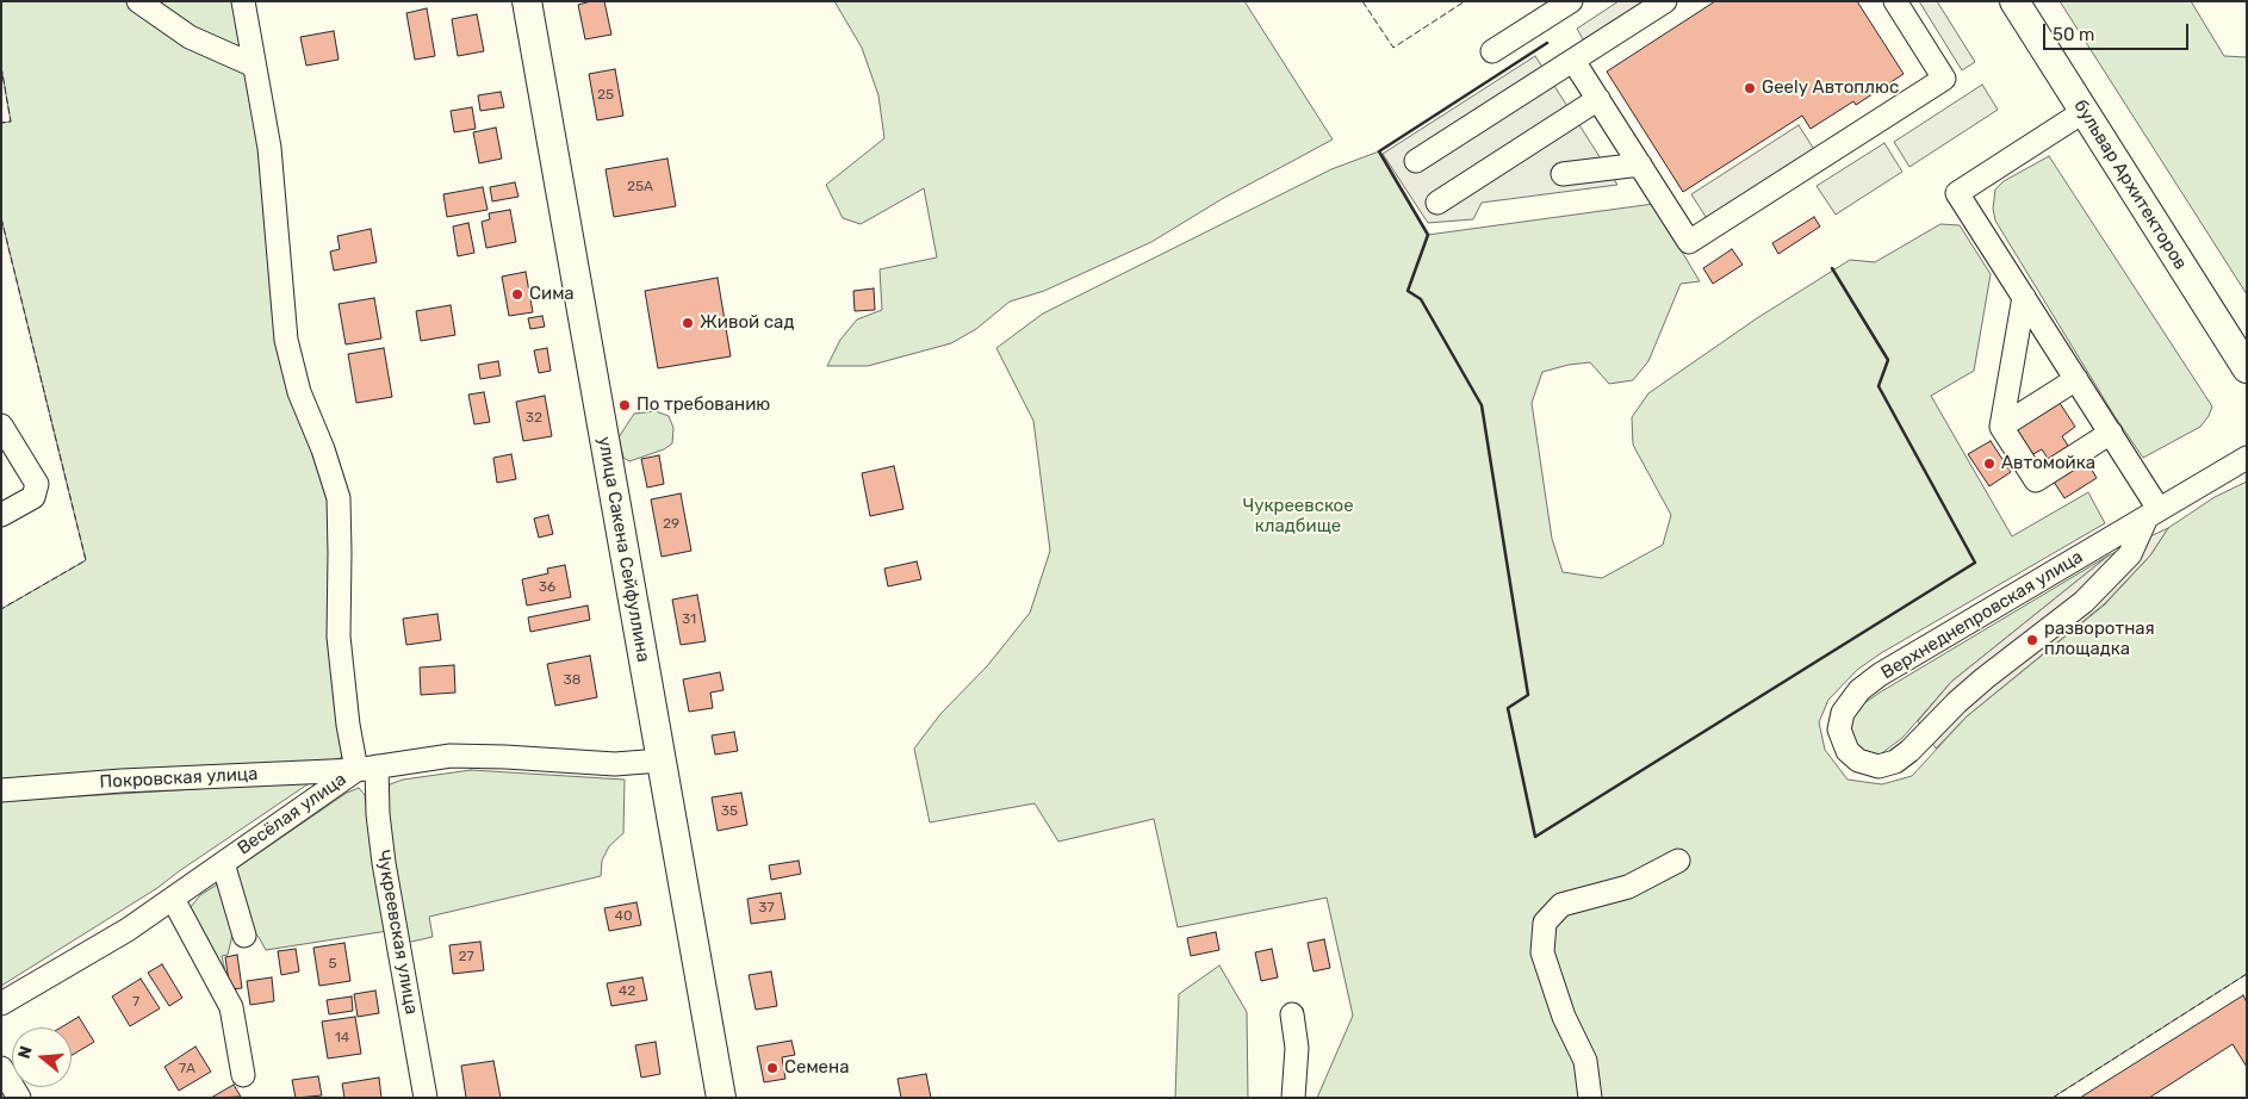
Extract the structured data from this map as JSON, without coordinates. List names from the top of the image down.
{
  "streets": {
    "main road": ["бульвар Архитекторов", "улица Сакена Сейфуллина"],
    "street": [
      "Верхнеднепровская улица",
      "Покровская улица",
      "Весёлая улица",
      "Чукреевская улица"
    ]
  },
  "crossings": [
    ["улица Сакена Сейфуллина", "Весёлая улица"],
    ["Покровская улица", "Весёлая улица"],
    ["Покровская улица", "Чукреевская улица"],
    ["Весёлая улица", "Чукреевская улица"]
  ],
  "parks": ["Чукреевское кладбище"],
  "places": [
    "Geely Автоплюс",
    "Сима",
    "Живой сад",
    "По требованию",
    "Автомойка",
    "разворотная площадка",
    "Семена"
  ],
  "house_numbers": [
    "25",
    "25А",
    "32",
    "29",
    "36",
    "31",
    "38",
    "35",
    "37",
    "40",
    "27",
    "5",
    "42",
    "7",
    "14",
    "7А"
  ],
  "scale_bar": "50 m",
  "north": "left"
}
